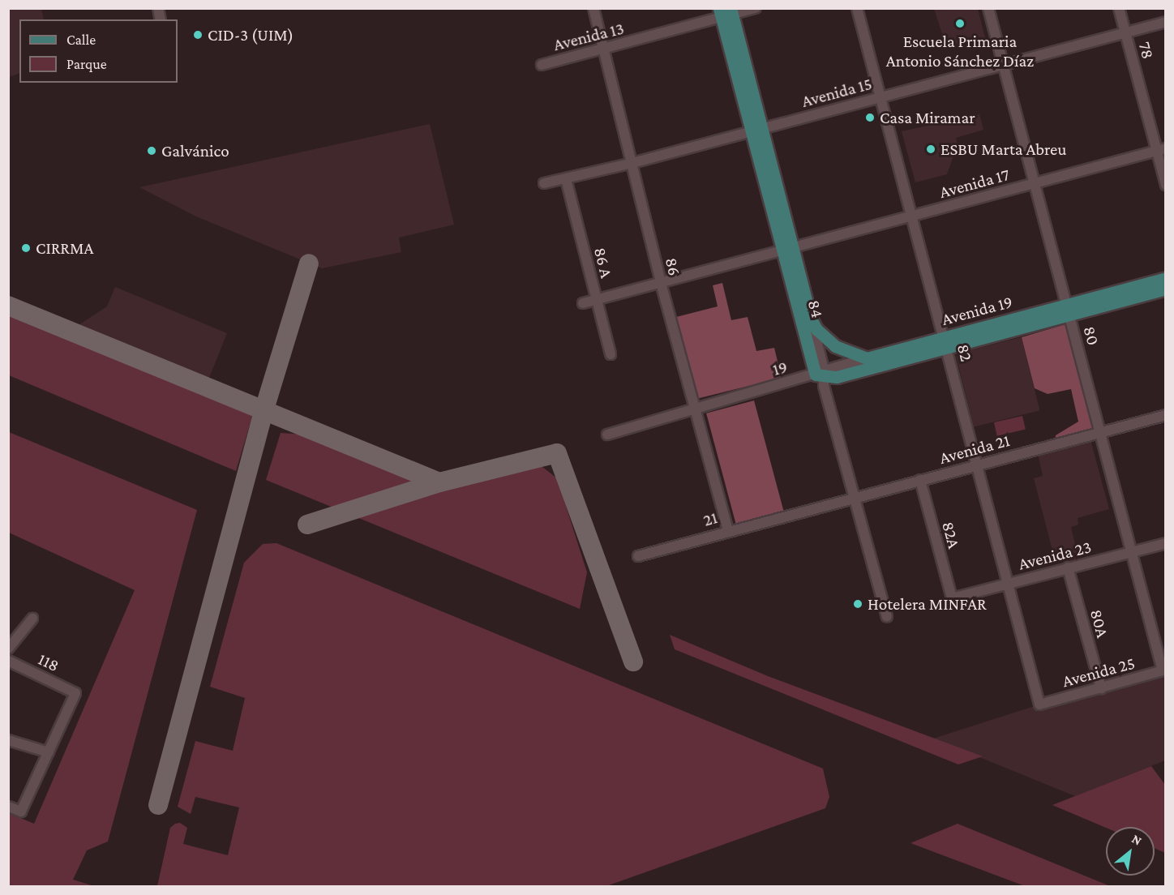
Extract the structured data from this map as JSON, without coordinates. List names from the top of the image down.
{
  "streets": {
    "main road": ["84", "Avenida 19"],
    "street": [
      "Avenida 13",
      "78",
      "Avenida 15",
      "Avenida 17",
      "86 A",
      "86",
      "80",
      "82",
      "19",
      "Avenida 21",
      "21",
      "82A",
      "Avenida 23",
      "80A",
      "118",
      "Avenida 25"
    ]
  },
  "crossings": [
    ["Avenida 13", "86"],
    ["Avenida 13", "84"],
    ["78", "Avenida 15"],
    ["78", "Avenida 17"],
    ["Avenida 15", "86 A"],
    ["Avenida 15", "86"],
    ["Avenida 15", "84"],
    ["Avenida 15", "80"],
    ["Avenida 15", "82"],
    ["Avenida 17", "86 A"],
    ["Avenida 17", "86"],
    ["Avenida 17", "84"],
    ["Avenida 17", "80"],
    ["Avenida 17", "82"],
    ["86", "19"],
    ["86", "21"],
    ["84", "Avenida 19"],
    ["84", "19"],
    ["84", "Avenida 21"],
    ["Avenida 19", "80"],
    ["Avenida 19", "82"],
    ["Avenida 19", "19"],
    ["80", "Avenida 21"],
    ["80", "Avenida 23"],
    ["80", "Avenida 25"],
    ["82", "Avenida 21"],
    ["82", "Avenida 23"],
    ["82", "Avenida 25"],
    ["Avenida 21", "21"],
    ["Avenida 21", "82A"],
    ["82A", "Avenida 23"],
    ["Avenida 23", "80A"],
    ["80A", "Avenida 25"]
  ],
  "places": [
    "Escuela Primaria Antonio Sánchez Díaz",
    "CID-3 (UIM)",
    "Casa Miramar",
    "ESBU Marta Abreu",
    "Galvánico",
    "CIRRMA",
    "Hotelera MINFAR"
  ],
  "legend": ["Calle", "Parque"],
  "north": "top right"
}
